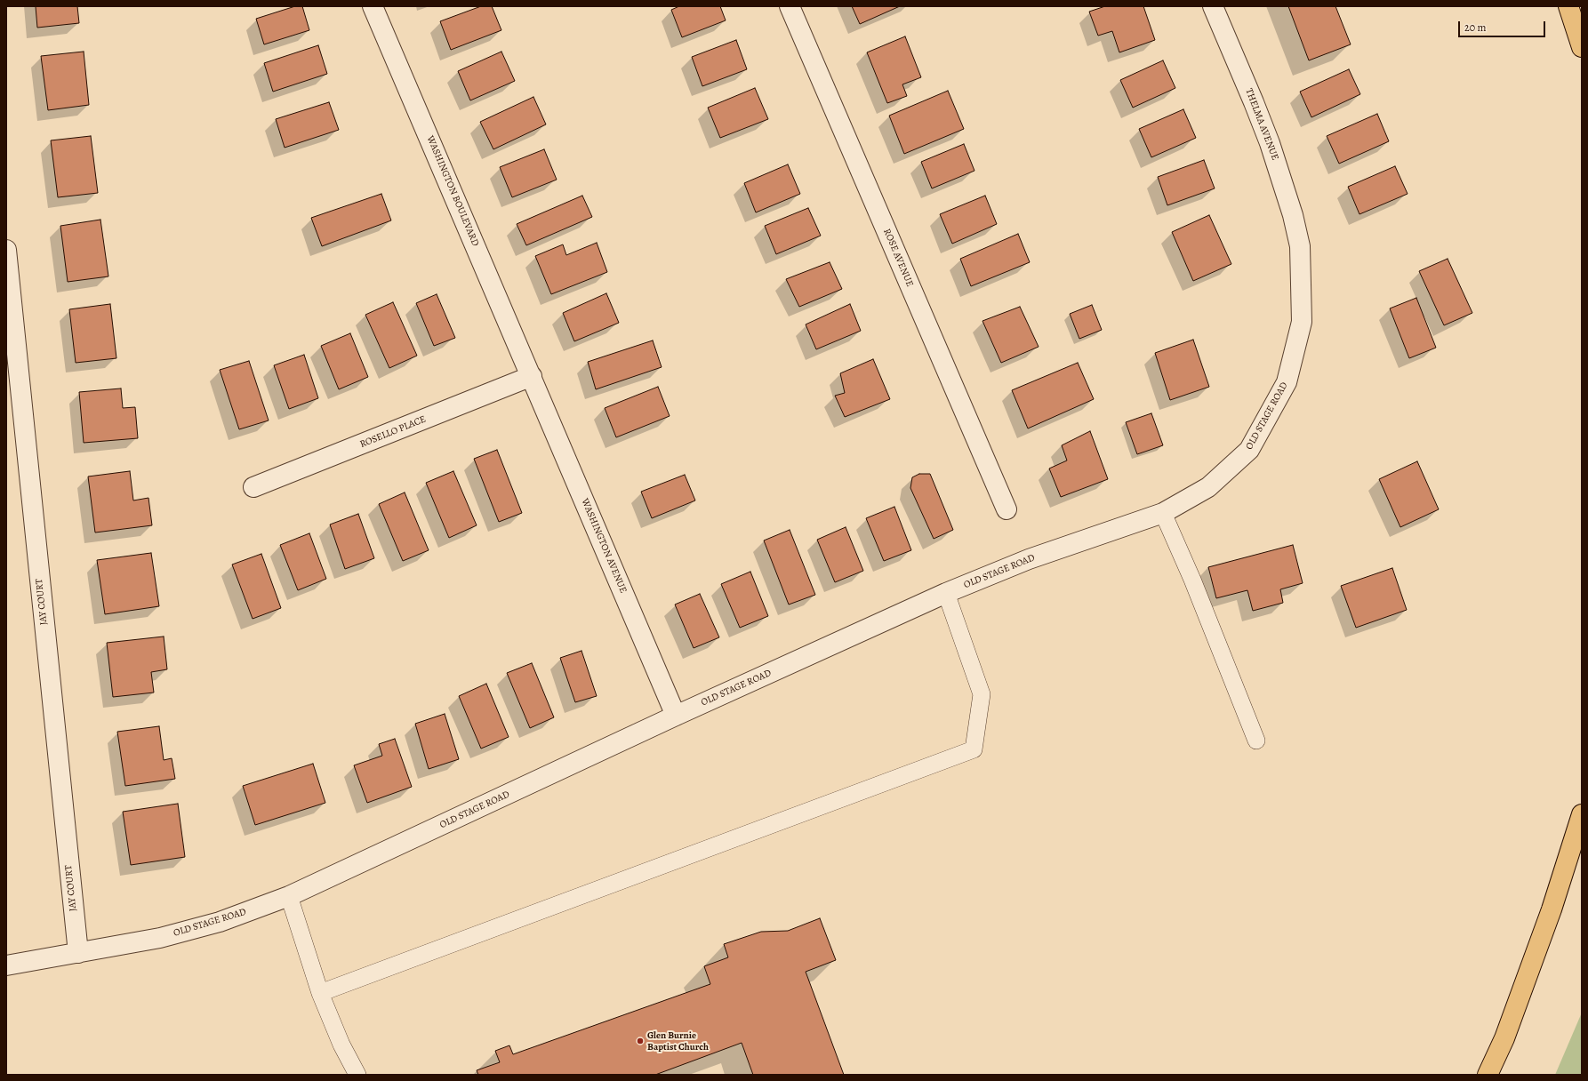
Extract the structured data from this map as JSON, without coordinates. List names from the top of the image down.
{
  "streets": {
    "street": [
      "THELMA AVENUE",
      "WASHINGTON BOULEVARD",
      "ROSE AVENUE",
      "OLD STAGE ROAD",
      "ROSELLO PLACE",
      "WASHINGTON AVENUE",
      "JAY COURT"
    ]
  },
  "crossings": [
    ["THELMA AVENUE", "OLD STAGE ROAD"],
    ["WASHINGTON BOULEVARD", "ROSELLO PLACE"],
    ["WASHINGTON BOULEVARD", "WASHINGTON AVENUE"],
    ["OLD STAGE ROAD", "WASHINGTON AVENUE"],
    ["OLD STAGE ROAD", "JAY COURT"],
    ["ROSELLO PLACE", "WASHINGTON AVENUE"]
  ],
  "places": ["Glen Burnie Baptist Church"],
  "scale_bar": "20 m"
}
